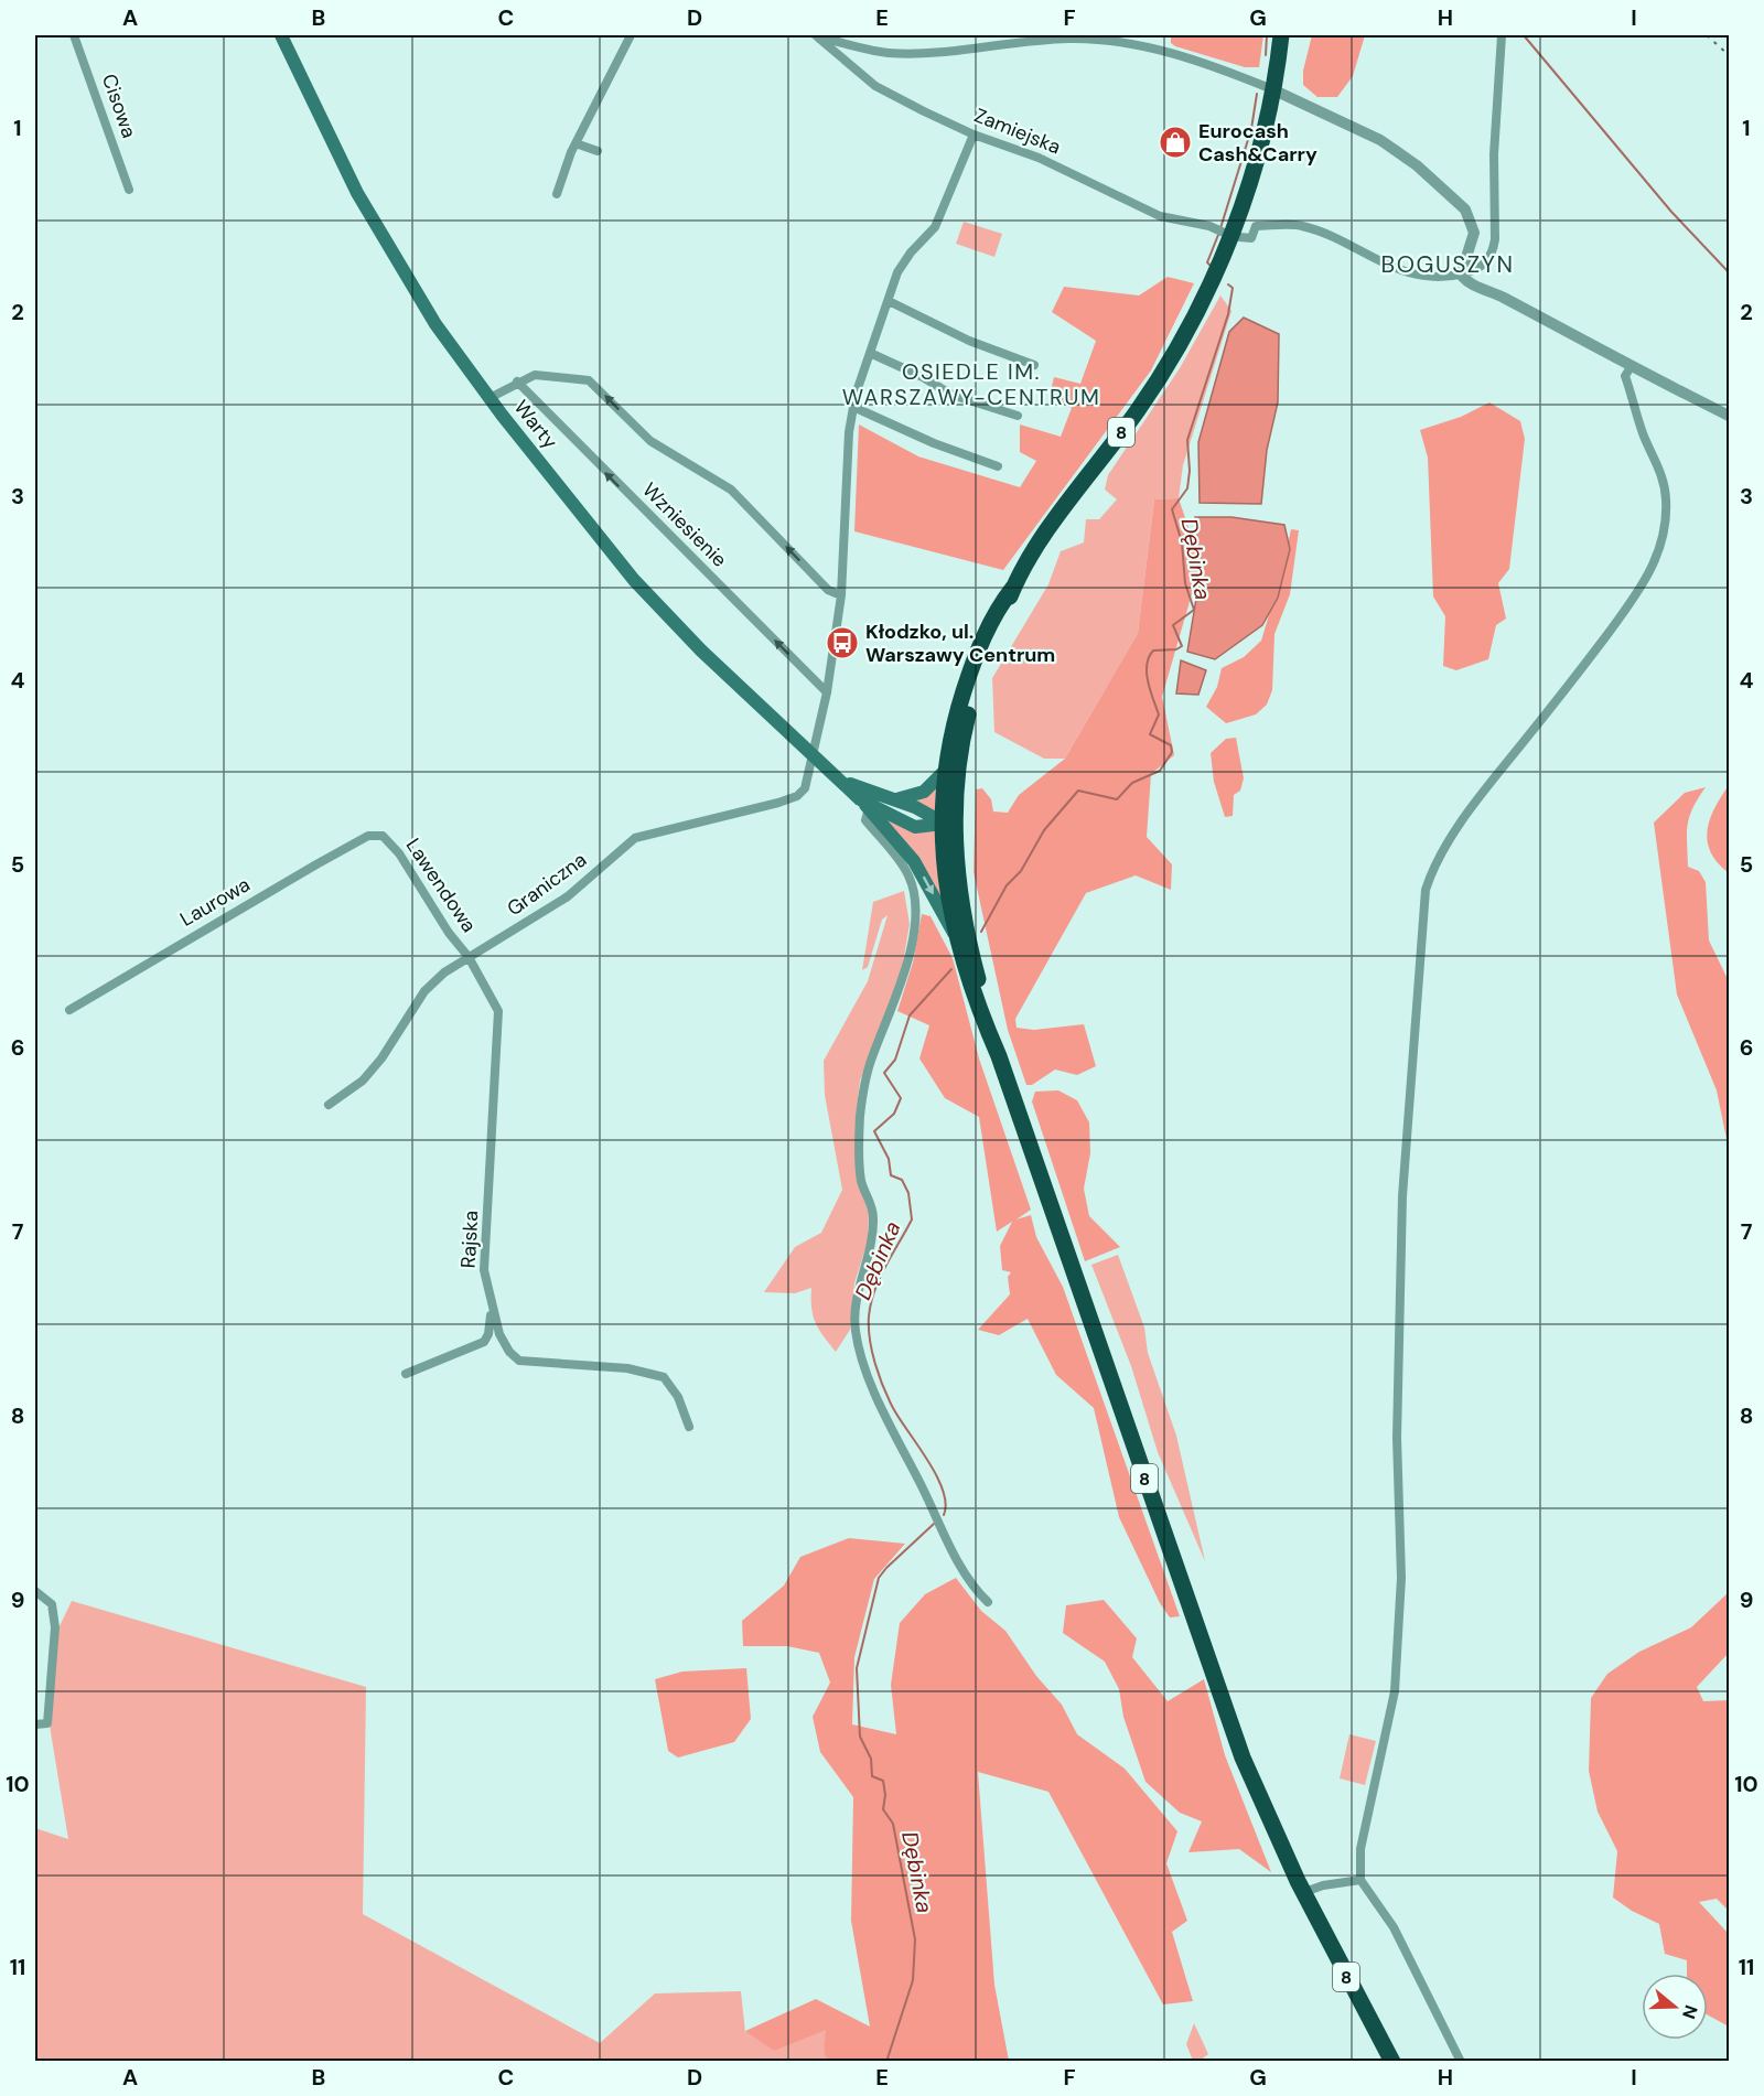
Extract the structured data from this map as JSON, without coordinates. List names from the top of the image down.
{
  "streets": {
    "highway": ["8"],
    "main road": ["Warty"],
    "street": [
      "Cisowa",
      "Zamiejska",
      "Wzniesienie",
      "Graniczna",
      "Lawendowa",
      "Laurowa",
      "Rajska"
    ]
  },
  "crossings": [
    ["Warty", "8"],
    ["Warty", "Graniczna"],
    ["Graniczna", "Lawendowa"],
    ["Graniczna", "Rajska"],
    ["Lawendowa", "Laurowa"],
    ["Lawendowa", "Rajska"]
  ],
  "districts": ["BOGUSZYN", "OSIEDLE IM. WARSZAWY-CENTRUM"],
  "water": ["Dębinka"],
  "places": {
    "shop": ["Eurocash Cash&Carry"],
    "bus stop": ["Kłodzko, ul. Warszawy Centrum"]
  },
  "north": "right",
  "grid": {
    "columns": [
      "A",
      "B",
      "C",
      "D",
      "E",
      "F",
      "G",
      "H",
      "I"
    ],
    "rows": [
      "1",
      "2",
      "3",
      "4",
      "5",
      "6",
      "7",
      "8",
      "9",
      "10",
      "11"
    ]
  }
}
